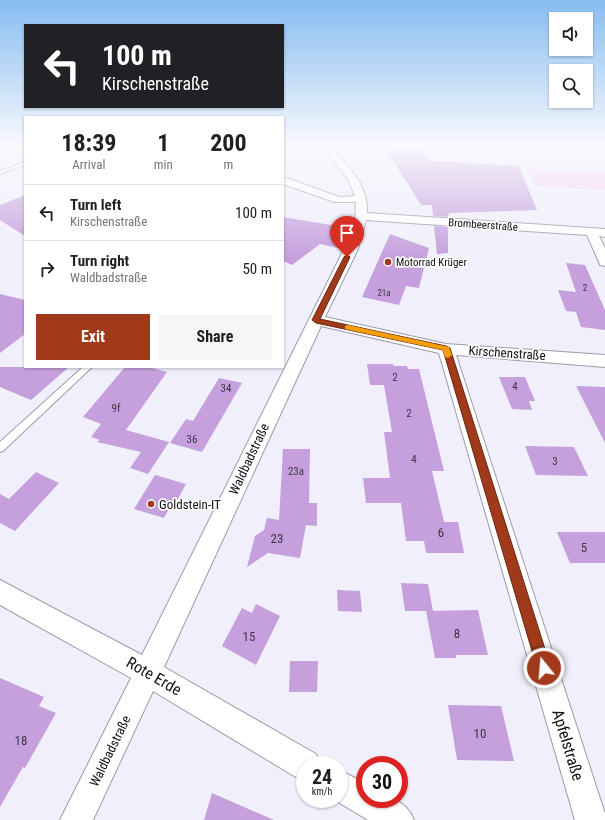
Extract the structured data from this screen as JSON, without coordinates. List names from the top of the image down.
{
  "streets": {
    "street": [
      "Brombeerstraße",
      "Kirschenstraße",
      "Waldbadstraße",
      "Rote Erde",
      "Apfelstraße"
    ]
  },
  "crossings": [
    ["Brombeerstraße", "Waldbadstraße"],
    ["Kirschenstraße", "Waldbadstraße"],
    ["Kirschenstraße", "Apfelstraße"],
    ["Waldbadstraße", "Rote Erde"]
  ],
  "places": ["Motorrad Krüger", "Goldstein-IT"],
  "house_numbers": [
    "2",
    "21a",
    "2",
    "4",
    "34",
    "9f",
    "2",
    "36",
    "4",
    "3",
    "23a",
    "6",
    "23",
    "5",
    "8",
    "15",
    "10",
    "18"
  ],
  "page": {
    "turn": ["100 m", "Kirschenstraße"],
    "eta": [
      "18:39",
      "Arrival",
      "1",
      "min",
      "200",
      "m"
    ],
    "list": [
      {
        "name": "Turn left",
        "note": "Kirschenstraße",
        "value": "100 m"
      },
      {
        "name": "Turn right",
        "note": "Waldbadstraße",
        "value": "50 m"
      }
    ],
    "buttons": ["Exit", "Share"],
    "speed": "24 km/h",
    "limit": "30"
  }
}
